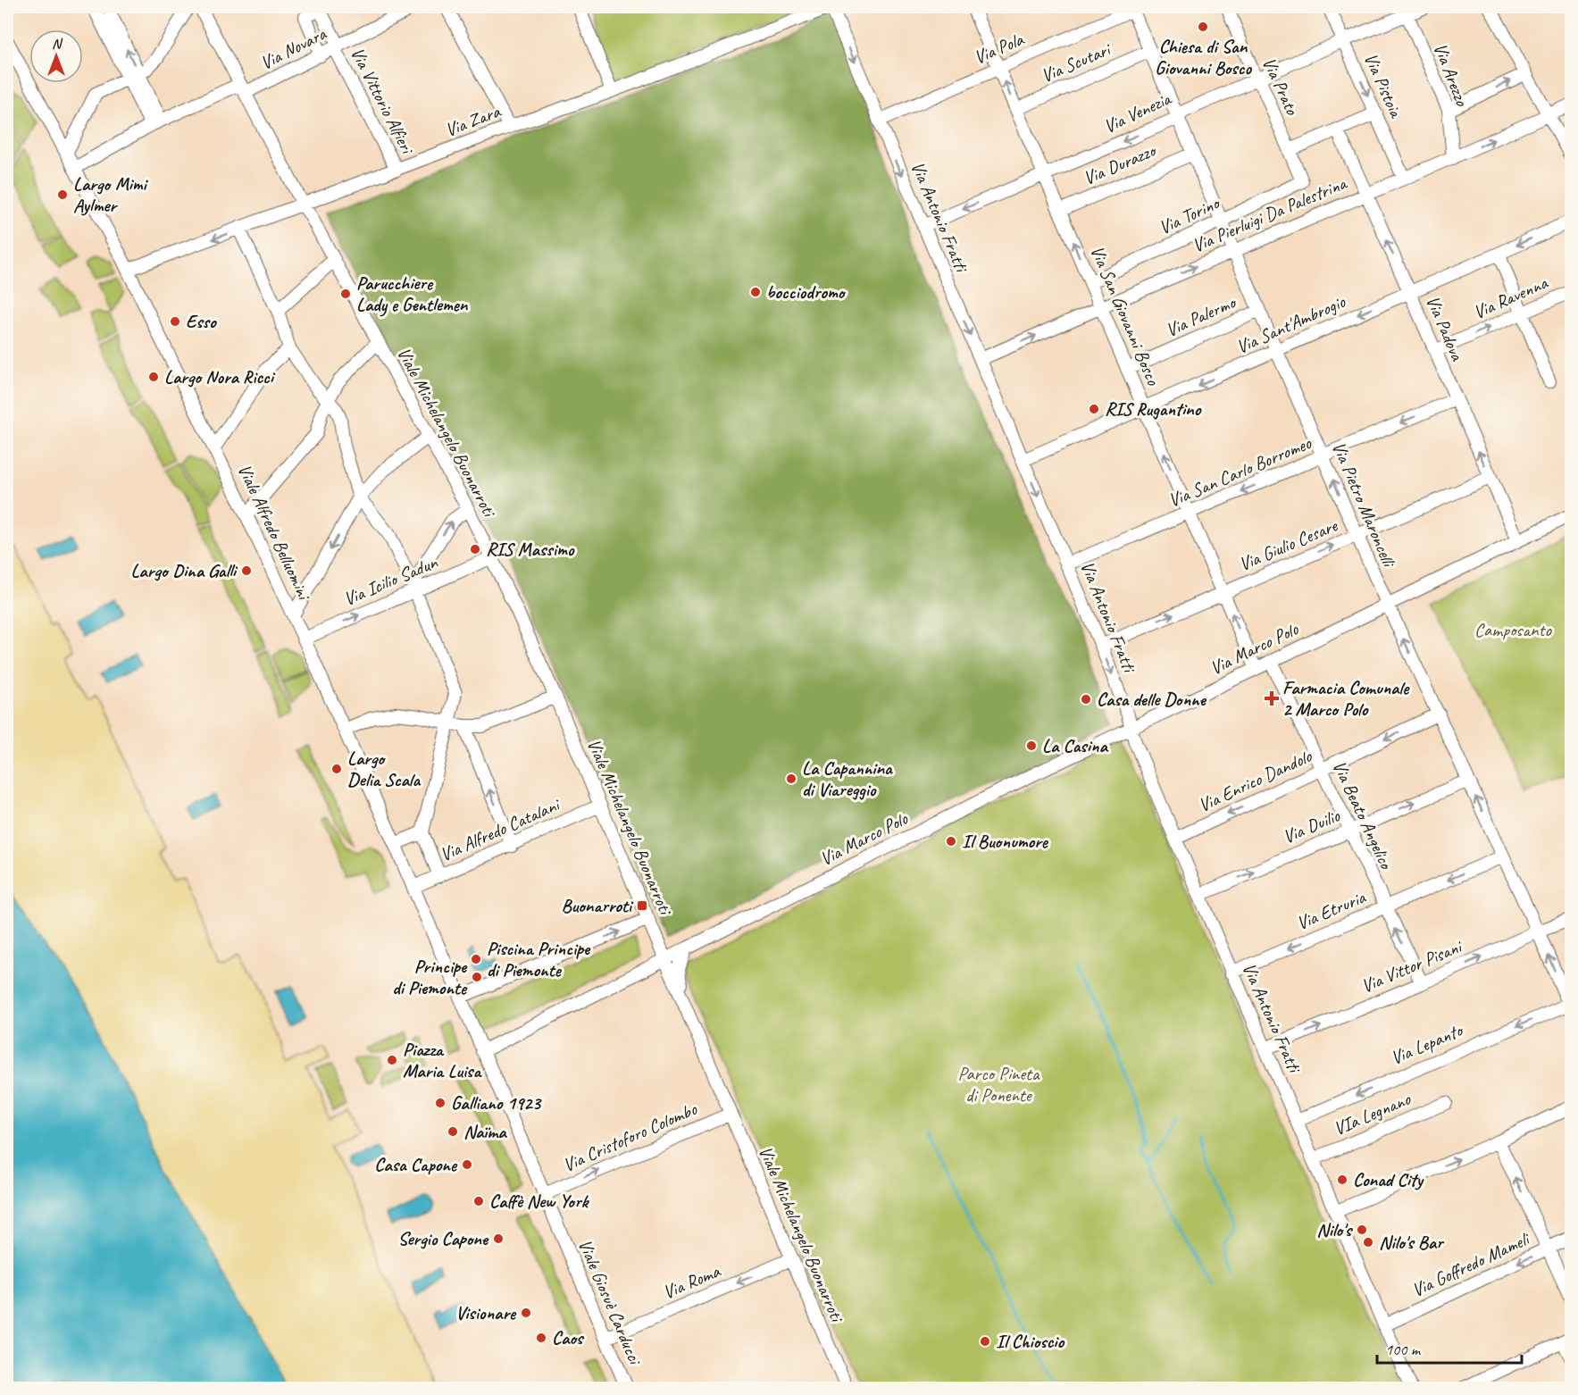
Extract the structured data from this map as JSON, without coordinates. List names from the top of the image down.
{
  "streets": {
    "street": [
      "Via Novara",
      "Via Pola",
      "Via Scutari",
      "Via Arezzo",
      "Via Pistoia",
      "Via Prato",
      "Via Vittorio Alfieri",
      "Via Venezia",
      "Via Zara",
      "Via Durazzo",
      "Via Pierluigi Da Palestrina",
      "Via Torino",
      "Via Antonio Fratti",
      "Via Ravenna",
      "Via San Giovanni Bosco",
      "Via Palermo",
      "Via Sant'Ambrogio",
      "Via Padova",
      "Viale Michelangelo Buonarroti",
      "Via San Carlo Borromeo",
      "Via Pietro Maroncelli",
      "Viale Alfredo Belluomini",
      "Via Giulio Cesare",
      "Via Icilio Sadun",
      "Via Marco Polo",
      "Via Enrico Dandolo",
      "Via Beato Angelico",
      "Via Duilio",
      "Via Alfredo Catalani",
      "Via Etruria",
      "Via Vittor Pisani",
      "Via Lepanto",
      "VIa Legnano",
      "Via Cristoforo Colombo",
      "Via Goffredo Mameli",
      "Via Roma",
      "Viale Giosuè Carducci"
    ]
  },
  "crossings": [
    ["Via Novara", "Via Vittorio Alfieri"],
    ["Via Novara", "Viale Michelangelo Buonarroti"],
    ["Via Novara", "Viale Alfredo Belluomini"],
    ["Via Pola", "Via Antonio Fratti"],
    ["Via Pola", "Via San Giovanni Bosco"],
    ["Via Pola", "Via Pietro Maroncelli"],
    ["Via Scutari", "Via San Giovanni Bosco"],
    ["Via Scutari", "Via Pietro Maroncelli"],
    ["Via Arezzo", "Via Venezia"],
    ["Via Arezzo", "Via Pierluigi Da Palestrina"],
    ["Via Pistoia", "Via Venezia"],
    ["Via Pistoia", "Via Pierluigi Da Palestrina"],
    ["Via Prato", "Via Venezia"],
    ["Via Prato", "Via Torino"],
    ["Via Vittorio Alfieri", "Via Zara"],
    ["Via Venezia", "Via Antonio Fratti"],
    ["Via Venezia", "Via San Giovanni Bosco"],
    ["Via Venezia", "Via Pietro Maroncelli"],
    ["Via Zara", "Via Antonio Fratti"],
    ["Via Zara", "Viale Michelangelo Buonarroti"],
    ["Via Zara", "Viale Alfredo Belluomini"],
    ["Via Durazzo", "Via San Giovanni Bosco"],
    ["Via Durazzo", "Via Pietro Maroncelli"],
    ["Via Pierluigi Da Palestrina", "Via Antonio Fratti"],
    ["Via Pierluigi Da Palestrina", "Via San Giovanni Bosco"],
    ["Via Pierluigi Da Palestrina", "Via Padova"],
    ["Via Pierluigi Da Palestrina", "Via Pietro Maroncelli"],
    ["Via Torino", "Via San Giovanni Bosco"],
    ["Via Torino", "Via Pietro Maroncelli"],
    ["Via Antonio Fratti", "Via Sant'Ambrogio"],
    ["Via Antonio Fratti", "Via San Carlo Borromeo"],
    ["Via Antonio Fratti", "Via Giulio Cesare"],
    ["Via Antonio Fratti", "Via Marco Polo"],
    ["Via Antonio Fratti", "Via Enrico Dandolo"],
    ["Via Antonio Fratti", "Via Duilio"],
    ["Via Antonio Fratti", "Via Etruria"],
    ["Via Antonio Fratti", "Via Vittor Pisani"],
    ["Via Antonio Fratti", "Via Lepanto"],
    ["Via Antonio Fratti", "VIa Legnano"],
    ["Via Antonio Fratti", "Via Goffredo Mameli"],
    ["Via Ravenna", "Via Padova"],
    ["Via San Giovanni Bosco", "Via Palermo"],
    ["Via San Giovanni Bosco", "Via Sant'Ambrogio"],
    ["Via San Giovanni Bosco", "Via San Carlo Borromeo"],
    ["Via San Giovanni Bosco", "Via Giulio Cesare"],
    ["Via San Giovanni Bosco", "Via Marco Polo"],
    ["Via Palermo", "Via Pietro Maroncelli"],
    ["Via Sant'Ambrogio", "Via Padova"],
    ["Via Sant'Ambrogio", "Via Pietro Maroncelli"],
    ["Via Padova", "Via San Carlo Borromeo"],
    ["Via Padova", "Via Giulio Cesare"],
    ["Via Padova", "Via Marco Polo"],
    ["Viale Michelangelo Buonarroti", "Via Icilio Sadun"],
    ["Viale Michelangelo Buonarroti", "Via Marco Polo"],
    ["Viale Michelangelo Buonarroti", "Via Alfredo Catalani"],
    ["Viale Michelangelo Buonarroti", "Via Cristoforo Colombo"],
    ["Viale Michelangelo Buonarroti", "Via Roma"],
    ["Via San Carlo Borromeo", "Via Pietro Maroncelli"],
    ["Via Pietro Maroncelli", "Via Giulio Cesare"],
    ["Via Pietro Maroncelli", "Via Marco Polo"],
    ["Via Pietro Maroncelli", "Via Enrico Dandolo"],
    ["Via Pietro Maroncelli", "Via Duilio"],
    ["Via Pietro Maroncelli", "Via Etruria"],
    ["Via Pietro Maroncelli", "Via Vittor Pisani"],
    ["Via Pietro Maroncelli", "Via Lepanto"],
    ["Viale Alfredo Belluomini", "Via Icilio Sadun"],
    ["Viale Alfredo Belluomini", "Via Marco Polo"],
    ["Viale Alfredo Belluomini", "Via Alfredo Catalani"],
    ["Viale Alfredo Belluomini", "Viale Giosuè Carducci"],
    ["Via Marco Polo", "Via Beato Angelico"],
    ["Via Marco Polo", "Viale Giosuè Carducci"],
    ["Via Enrico Dandolo", "Via Beato Angelico"],
    ["Via Beato Angelico", "Via Duilio"],
    ["Via Beato Angelico", "Via Etruria"],
    ["Via Beato Angelico", "Via Vittor Pisani"],
    ["Via Cristoforo Colombo", "Viale Giosuè Carducci"],
    ["Via Roma", "Viale Giosuè Carducci"]
  ],
  "one_way": [
    "Via Pistoia",
    "Via Venezia",
    "Via Pierluigi Da Palestrina",
    "Via Antonio Fratti",
    "Via Ravenna",
    "Via San Giovanni Bosco",
    "Via Sant'Ambrogio",
    "Via Padova",
    "Via San Carlo Borromeo",
    "Via Giulio Cesare",
    "Via Enrico Dandolo",
    "Via Duilio",
    "Via Etruria",
    "Via Vittor Pisani",
    "Via Cristoforo Colombo",
    "Via Roma"
  ],
  "parks": ["Camposanto", "Parco Pineta di Ponente"],
  "places": {
    "other": [
      "Chiesa di San Giovanni Bosco",
      "Largo Mimi Aylmer",
      "bocciodromo",
      "Parucchiere Lady e Gentlemen",
      "Esso",
      "Largo Nora Ricci",
      "RIS Rugantino",
      "RIS Massimo",
      "Largo Dina Galli",
      "Casa delle Donne",
      "La Casina",
      "Largo Delia Scala",
      "La Capannina di Viareggio",
      "Il Buonumore",
      "Piscina Principe di Piemonte",
      "Principe di Piemonte",
      "Piazza Maria Luisa",
      "Galliano 1923",
      "Naïma",
      "Casa Capone",
      "Conad City",
      "Caffè New York",
      "Nilo's",
      "Sergio Capone",
      "Nilo's Bar",
      "Visionare",
      "Caos",
      "Il Chioscio"
    ],
    "health": ["Farmacia Comunale 2 Marco Polo"],
    "transit": ["Buonarroti"]
  },
  "scale_bar": "100 m",
  "north": "top"
}
